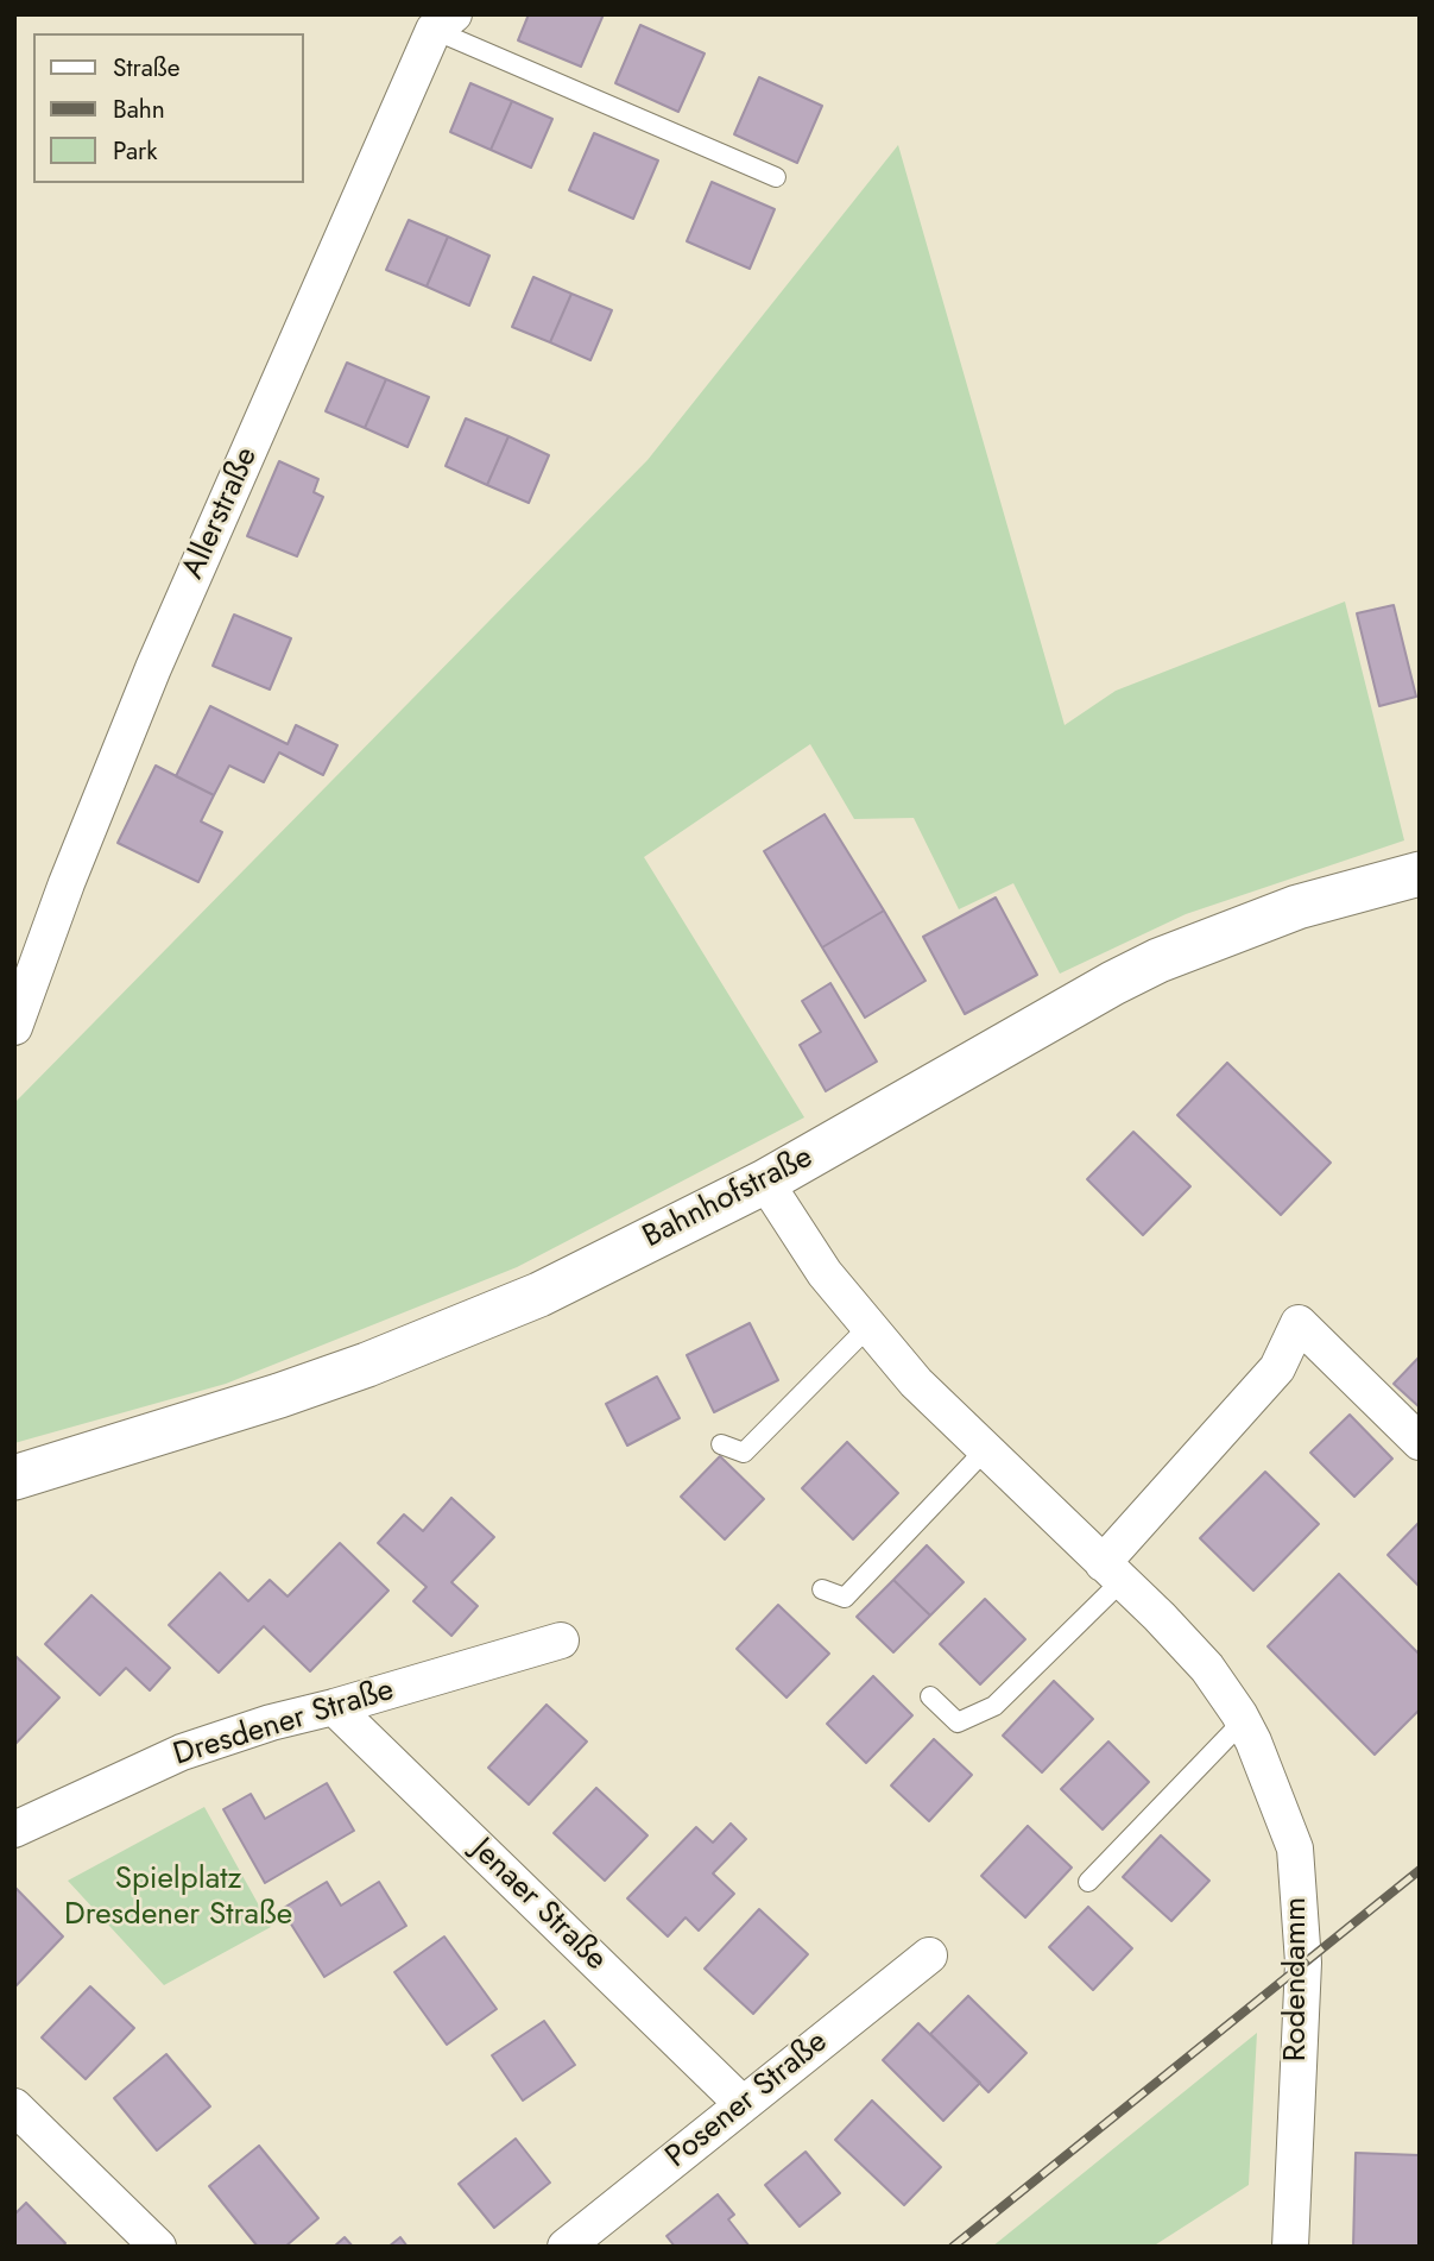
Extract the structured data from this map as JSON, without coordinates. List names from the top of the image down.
{
  "streets": {
    "street": [
      "Allerstraße",
      "Bahnhofstraße",
      "Dresdener Straße",
      "Jenaer Straße",
      "Rodendamm",
      "Posener Straße"
    ]
  },
  "crossings": [
    ["Bahnhofstraße", "Rodendamm"],
    ["Dresdener Straße", "Jenaer Straße"],
    ["Jenaer Straße", "Posener Straße"]
  ],
  "parks": ["Spielplatz Dresdener Straße"],
  "legend": ["Straße", "Bahn", "Park"]
}
